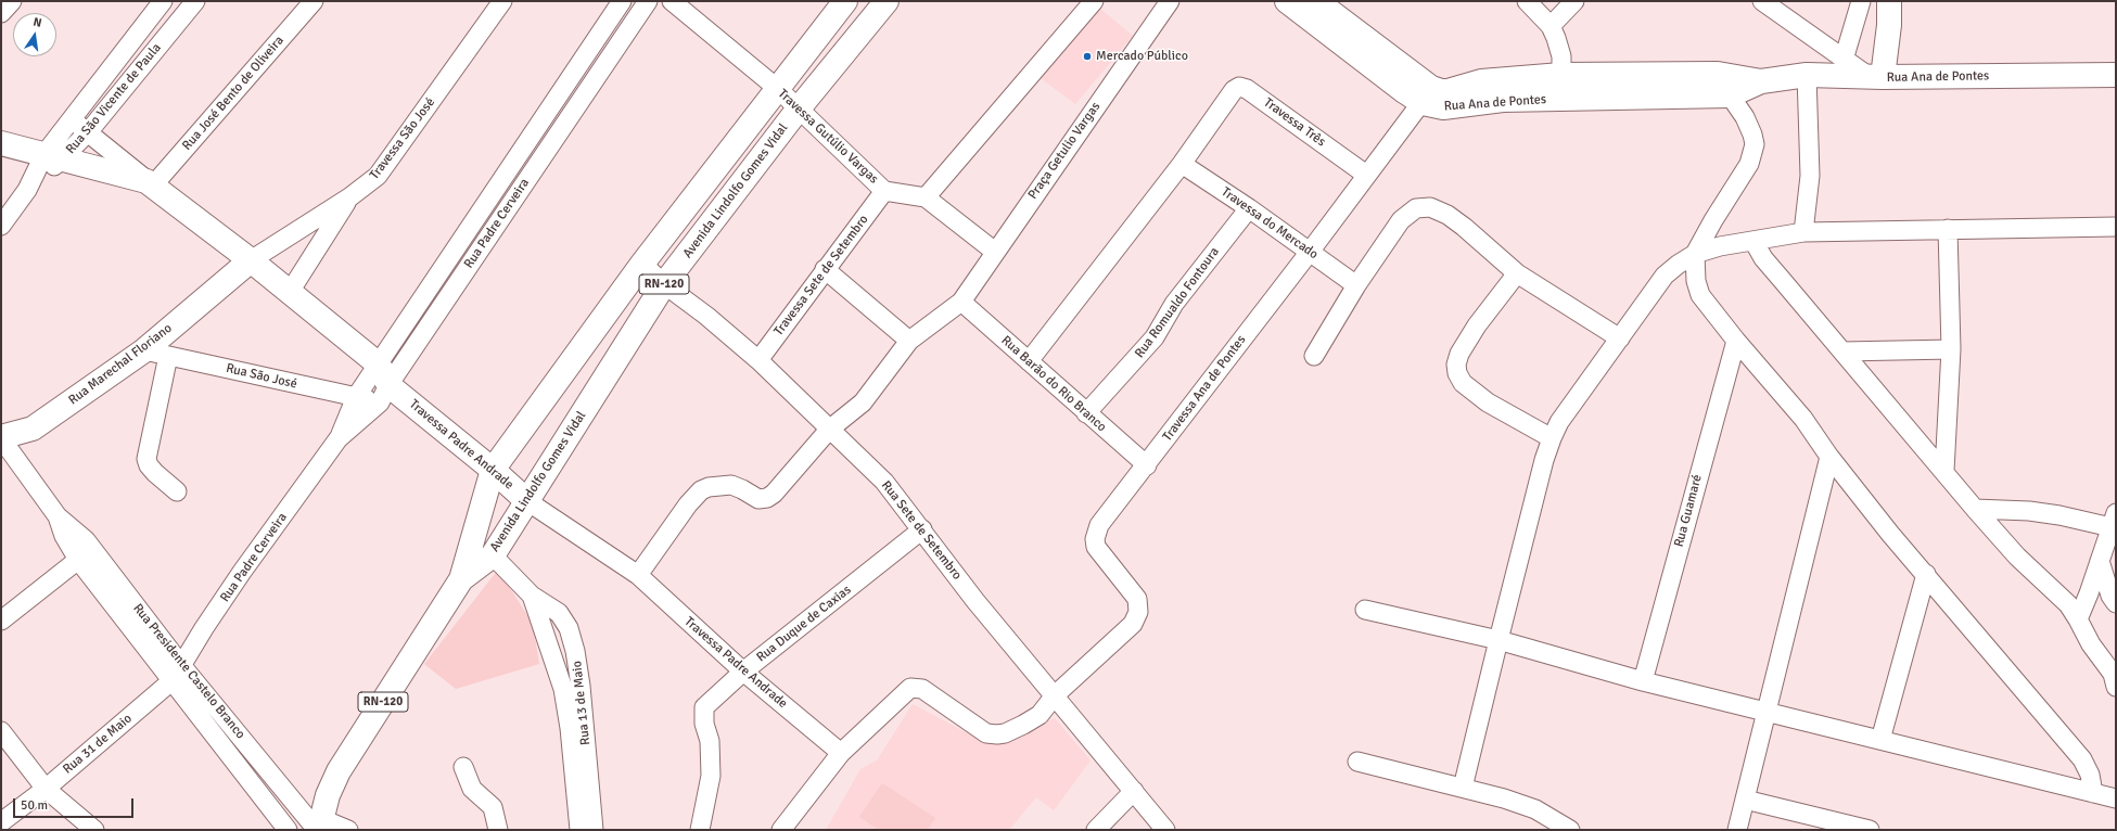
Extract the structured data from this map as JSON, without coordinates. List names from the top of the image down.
{
  "streets": {
    "main road": [
      "Rua Ana de Pontes",
      "Avenida Lindolfo Gomes Vidal",
      "RN-120",
      "Rua Marechal Floriano",
      "Travessa Padre Andrade"
    ],
    "street": [
      "Rua José Bento de Oliveira",
      "Rua São Vicente de Paula",
      "Travessa Três",
      "Travessa Gutúlio Vargas",
      "Travessa São José",
      "Praça Getulio Vargas",
      "Rua Padre Cerveira",
      "Travessa do Mercado",
      "Travessa Sete de Setembro",
      "Rua Romualdo Fontoura",
      "Rua São José",
      "Rua Barão do Rio Branco",
      "Travessa Ana de Pontes",
      "Rua Guamaré",
      "Rua Sete de Setembro",
      "Rua Duque de Caxias",
      "Rua Presidente Castelo Branco",
      "Rua 13 de Maio",
      "Rua 31 de Maio"
    ]
  },
  "crossings": [
    ["Rua Ana de Pontes", "Travessa Ana de Pontes"],
    ["Rua José Bento de Oliveira", "Travessa Padre Andrade"],
    ["Rua São Vicente de Paula", "Travessa Padre Andrade"],
    ["Travessa Três", "Travessa do Mercado"],
    ["Travessa Três", "Travessa Ana de Pontes"],
    ["Travessa Gutúlio Vargas", "Praça Getulio Vargas"],
    ["Travessa Gutúlio Vargas", "Avenida Lindolfo Gomes Vidal"],
    ["Travessa Gutúlio Vargas", "Travessa Sete de Setembro"],
    ["Travessa São José", "Rua Marechal Floriano"],
    ["Travessa São José", "Travessa Padre Andrade"],
    ["Praça Getulio Vargas", "Rua Barão do Rio Branco"],
    ["Praça Getulio Vargas", "Travessa Padre Andrade"],
    ["Praça Getulio Vargas", "Rua Sete de Setembro"],
    ["Avenida Lindolfo Gomes Vidal", "Travessa Padre Andrade"],
    ["Avenida Lindolfo Gomes Vidal", "Rua Sete de Setembro"],
    ["Avenida Lindolfo Gomes Vidal", "Rua Presidente Castelo Branco"],
    ["Avenida Lindolfo Gomes Vidal", "Rua 13 de Maio"],
    ["Rua Padre Cerveira", "Rua São José"],
    ["Rua Padre Cerveira", "Travessa Padre Andrade"],
    ["Rua Padre Cerveira", "Rua Presidente Castelo Branco"],
    ["Rua Padre Cerveira", "Rua 31 de Maio"],
    ["Travessa do Mercado", "Rua Romualdo Fontoura"],
    ["Travessa do Mercado", "Travessa Ana de Pontes"],
    ["Travessa Sete de Setembro", "Rua Sete de Setembro"],
    ["Rua Romualdo Fontoura", "Rua Barão do Rio Branco"],
    ["Rua Marechal Floriano", "Rua São José"],
    ["Rua Marechal Floriano", "Travessa Padre Andrade"],
    ["Rua Marechal Floriano", "Rua Presidente Castelo Branco"],
    ["Rua São José", "Travessa Padre Andrade"],
    ["Rua Barão do Rio Branco", "Travessa Ana de Pontes"],
    ["Travessa Ana de Pontes", "Travessa Padre Andrade"],
    ["Travessa Ana de Pontes", "Rua Sete de Setembro"],
    ["Travessa Padre Andrade", "Rua Duque de Caxias"],
    ["Rua Sete de Setembro", "Rua Duque de Caxias"],
    ["Rua Presidente Castelo Branco", "Rua 31 de Maio"]
  ],
  "places": ["Mercado Público"],
  "scale_bar": "50 m",
  "north": "top"
}
